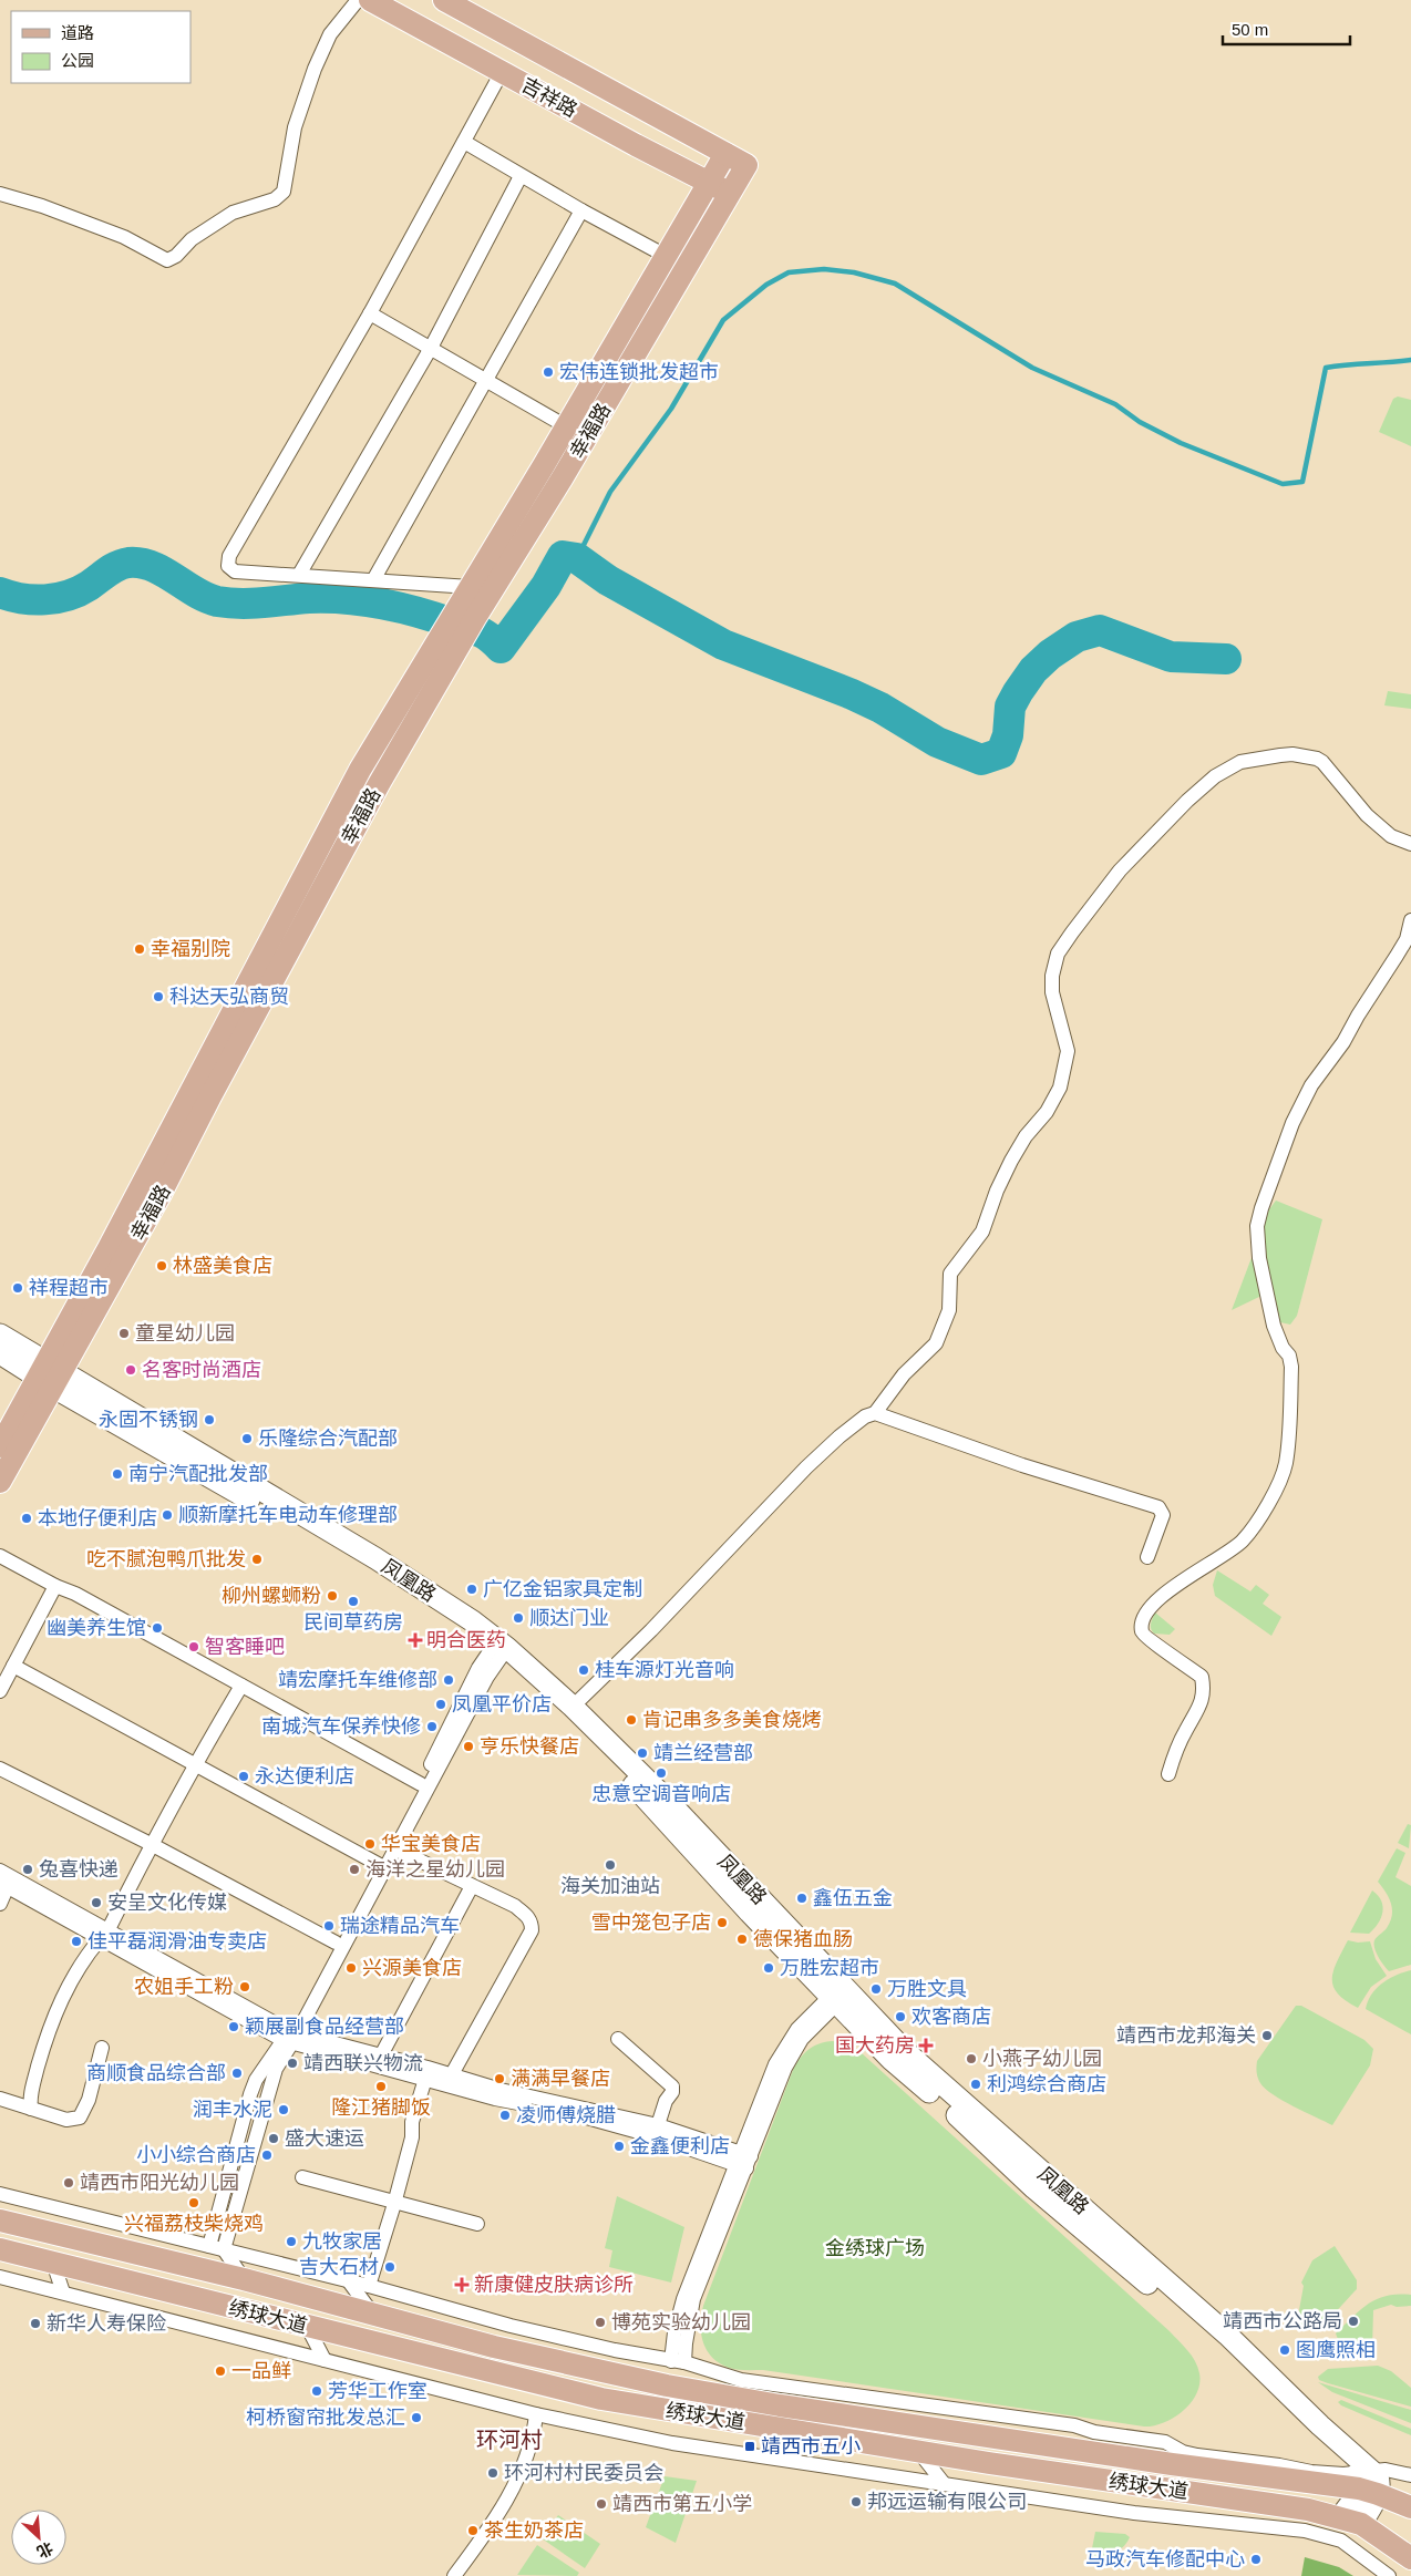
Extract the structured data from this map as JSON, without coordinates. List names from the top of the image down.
{
  "streets": {
    "main road": [
      "吉祥路",
      "幸福路",
      "凤凰路",
      "绣球大道"
    ]
  },
  "crossings": [
    ["吉祥路", "幸福路"],
    ["幸福路", "凤凰路"],
    ["凤凰路", "绣球大道"]
  ],
  "districts": ["环河村"],
  "parks": ["金绣球广场"],
  "places": {
    "other": [
      "宏伟连锁批发超市",
      "幸福别院",
      "科达天弘商贸",
      "林盛美食店",
      "祥程超市",
      "童星幼儿园",
      "名客时尚酒店",
      "永固不锈钢",
      "乐隆综合汽配部",
      "南宁汽配批发部",
      "顺新摩托车电动车修理部",
      "本地仔便利店",
      "吃不腻泡鸭爪批发",
      "广亿金铝家具定制",
      "柳州螺蛳粉",
      "民间草药房",
      "顺达门业",
      "幽美养生馆",
      "智客睡吧",
      "桂车源灯光音响",
      "靖宏摩托车维修部",
      "凤凰平价店",
      "肯记串多多美食烧烤",
      "南城汽车保养快修",
      "亨乐快餐店",
      "靖兰经营部",
      "忠意空调音响店",
      "永达便利店",
      "华宝美食店",
      "海关加油站",
      "兔喜快递",
      "海洋之星幼儿园",
      "鑫伍五金",
      "安呈文化传媒",
      "雪中笼包子店",
      "瑞途精品汽车",
      "德保猪血肠",
      "佳平磊润滑油专卖店",
      "兴源美食店",
      "万胜宏超市",
      "农姐手工粉",
      "万胜文具",
      "欢客商店",
      "颖展副食品经营部",
      "靖西市龙邦海关",
      "小燕子幼儿园",
      "靖西联兴物流",
      "商顺食品综合部",
      "满满早餐店",
      "利鸿综合商店",
      "隆江猪脚饭",
      "润丰水泥",
      "凌师傅烧腊",
      "盛大速运",
      "金鑫便利店",
      "小小综合商店",
      "靖西市阳光幼儿园",
      "兴福荔枝柴烧鸡",
      "九牧家居",
      "吉大石材",
      "靖西市公路局",
      "博苑实验幼儿园",
      "新华人寿保险",
      "图鹰照相",
      "一品鲜",
      "芳华工作室",
      "柯桥窗帘批发总汇",
      "环河村村民委员会",
      "邦远运输有限公司",
      "靖西市第五小学",
      "茶生奶茶店",
      "马政汽车修配中心"
    ],
    "health": ["明合医药", "国大药房", "新康健皮肤病诊所"],
    "transit": ["靖西市五小"]
  },
  "legend": ["道路", "公园"],
  "scale_bar": "50 m",
  "north": "bottom right"
}
